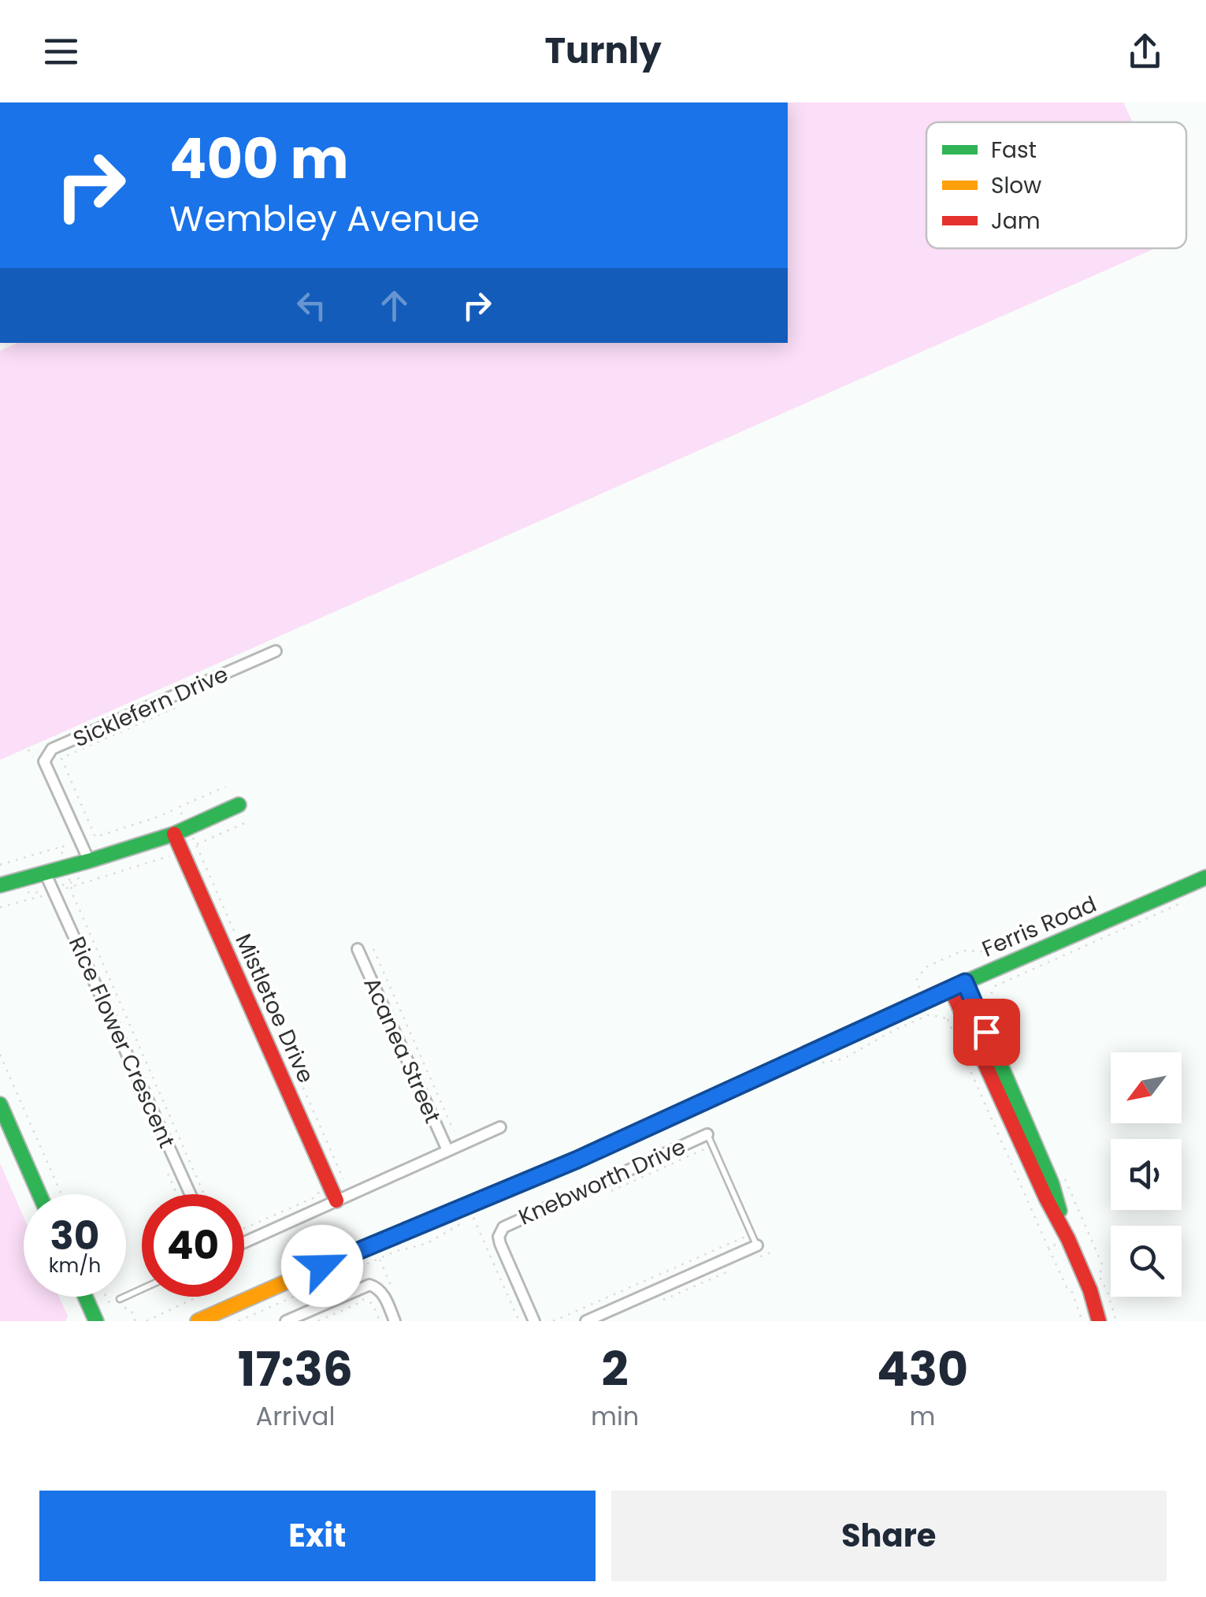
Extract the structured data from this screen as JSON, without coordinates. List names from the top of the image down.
{
  "streets": {
    "street": [
      "Sicklefern Drive",
      "Ferris Road",
      "Mistletoe Drive",
      "Rice Flower Crescent",
      "Acanea Street",
      "Knebworth Drive"
    ]
  },
  "legend": ["Fast", "Slow", "Jam"],
  "north": "bottom left",
  "page": {
    "header": "Turnly",
    "turn": ["400 m", "Wembley Avenue"],
    "speed": "30 km/h",
    "limit": "40",
    "eta": [
      "17:36",
      "Arrival",
      "2",
      "min",
      "430",
      "m"
    ],
    "buttons": ["Exit", "Share"]
  }
}
